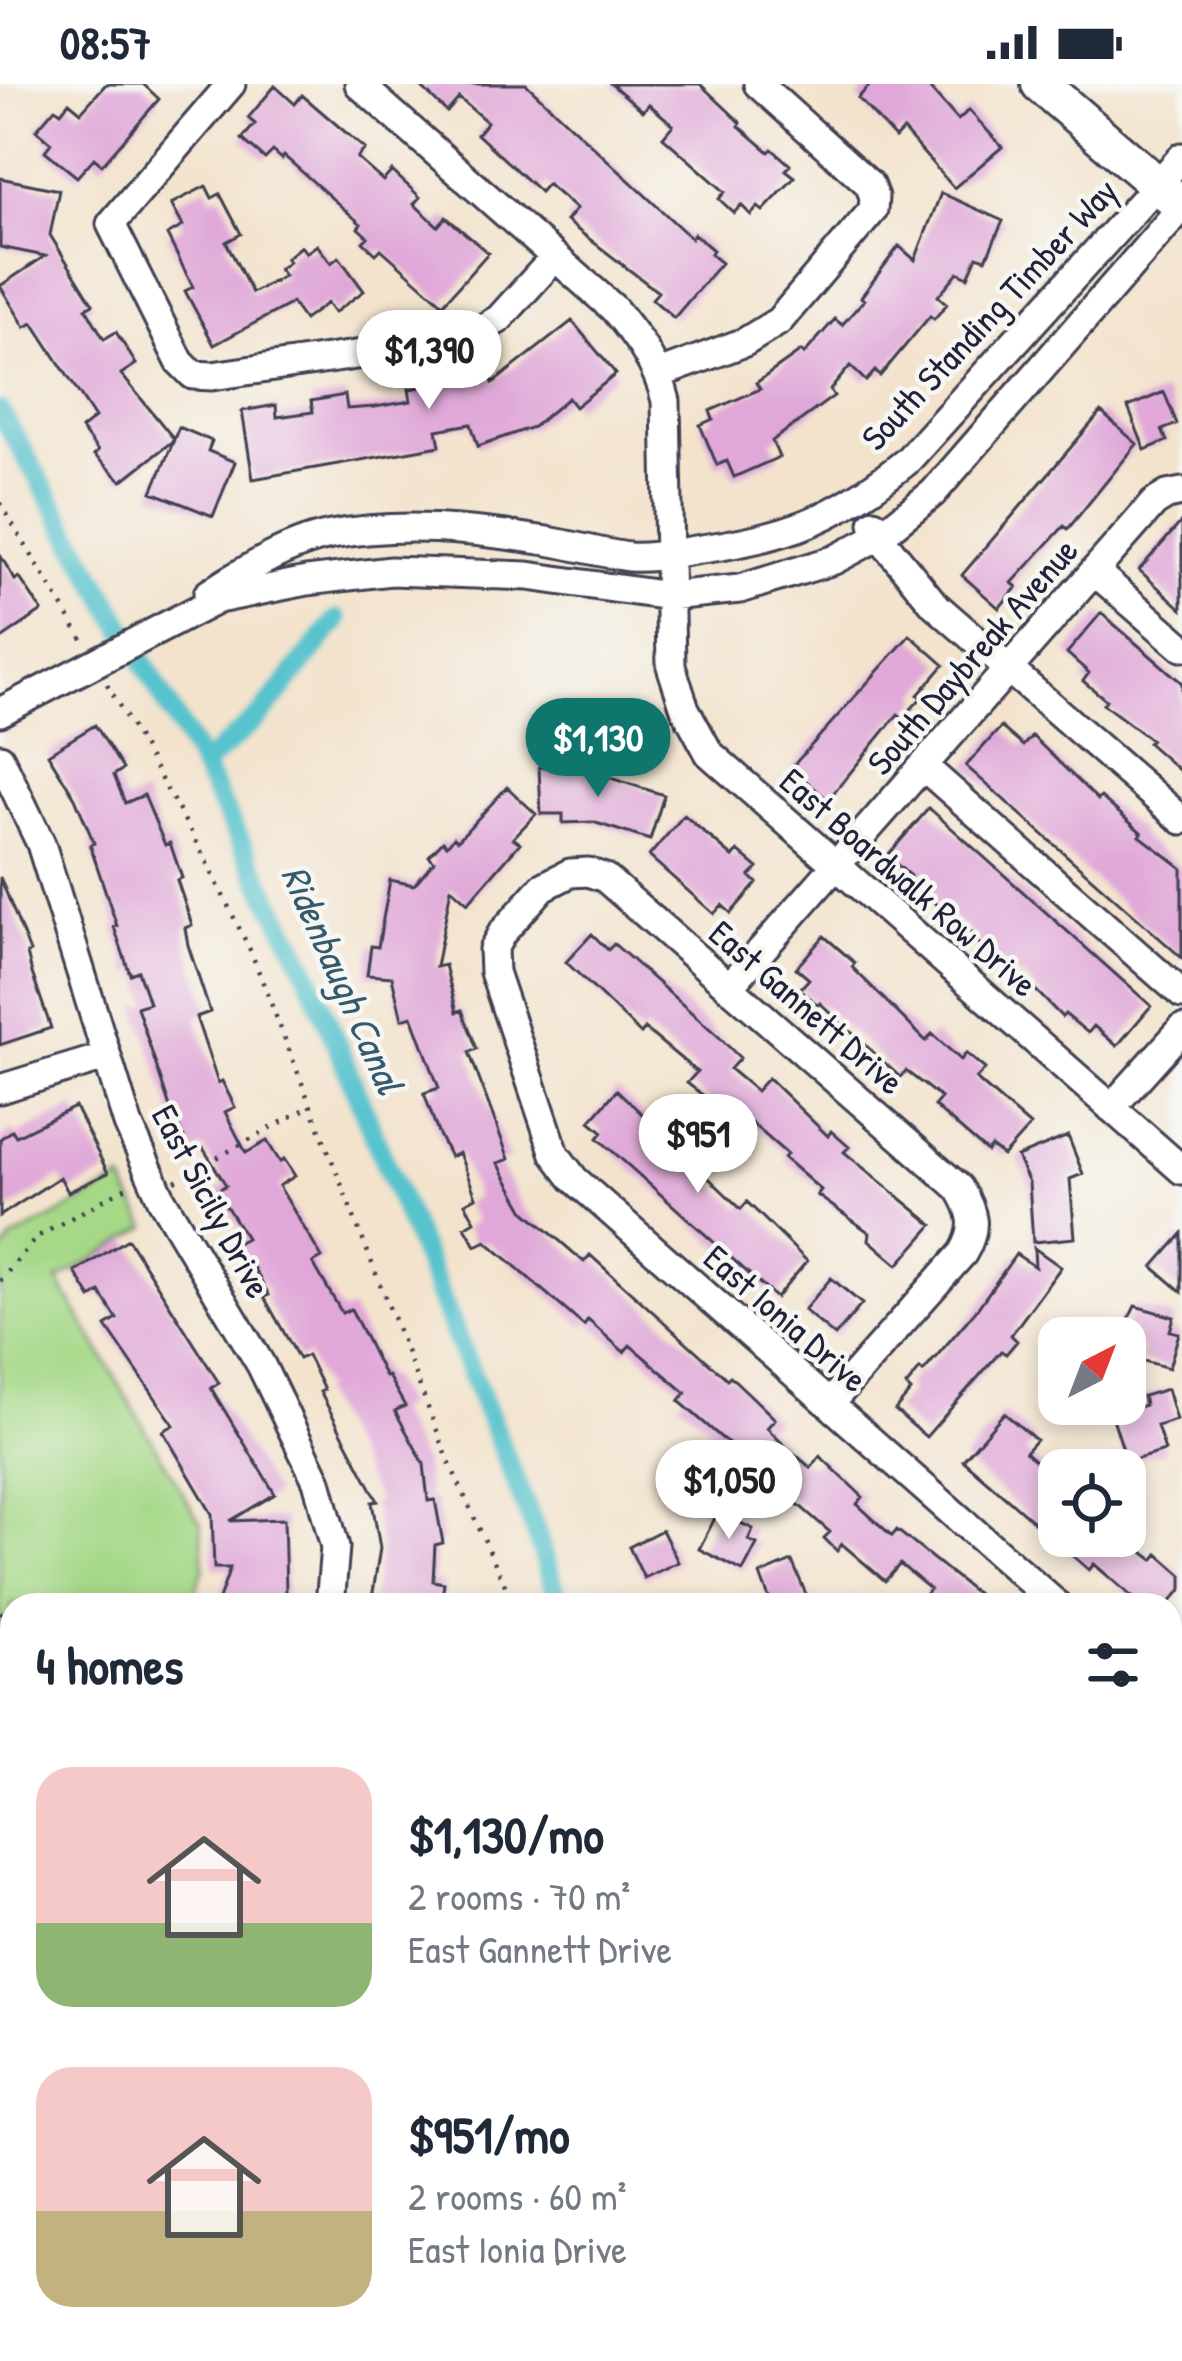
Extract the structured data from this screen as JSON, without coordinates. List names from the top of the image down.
{
  "streets": {
    "street": [
      "South Standing Timber Way",
      "South Daybreak Avenue",
      "East Boardwalk Row Drive",
      "East Gannett Drive",
      "East Sicily Drive",
      "East Ionia Drive"
    ]
  },
  "crossings": [
    ["South Standing Timber Way", "East Boardwalk Row Drive"],
    ["South Daybreak Avenue", "East Boardwalk Row Drive"],
    ["South Daybreak Avenue", "East Gannett Drive"],
    ["East Gannett Drive", "East Ionia Drive"]
  ],
  "water": ["Ridenbaugh Canal"],
  "north": "top right",
  "page": {
    "status": "08:57",
    "price": [
      "$1,390",
      "$1,130",
      "$951",
      "$1,050"
    ],
    "heading": "4 homes",
    "list": [
      {
        "name": "$1,130/mo",
        "note": "2 rooms · 70 m² · East Gannett Drive"
      },
      {
        "name": "$951/mo",
        "note": "2 rooms · 60 m² · East Ionia Drive"
      }
    ]
  }
}
